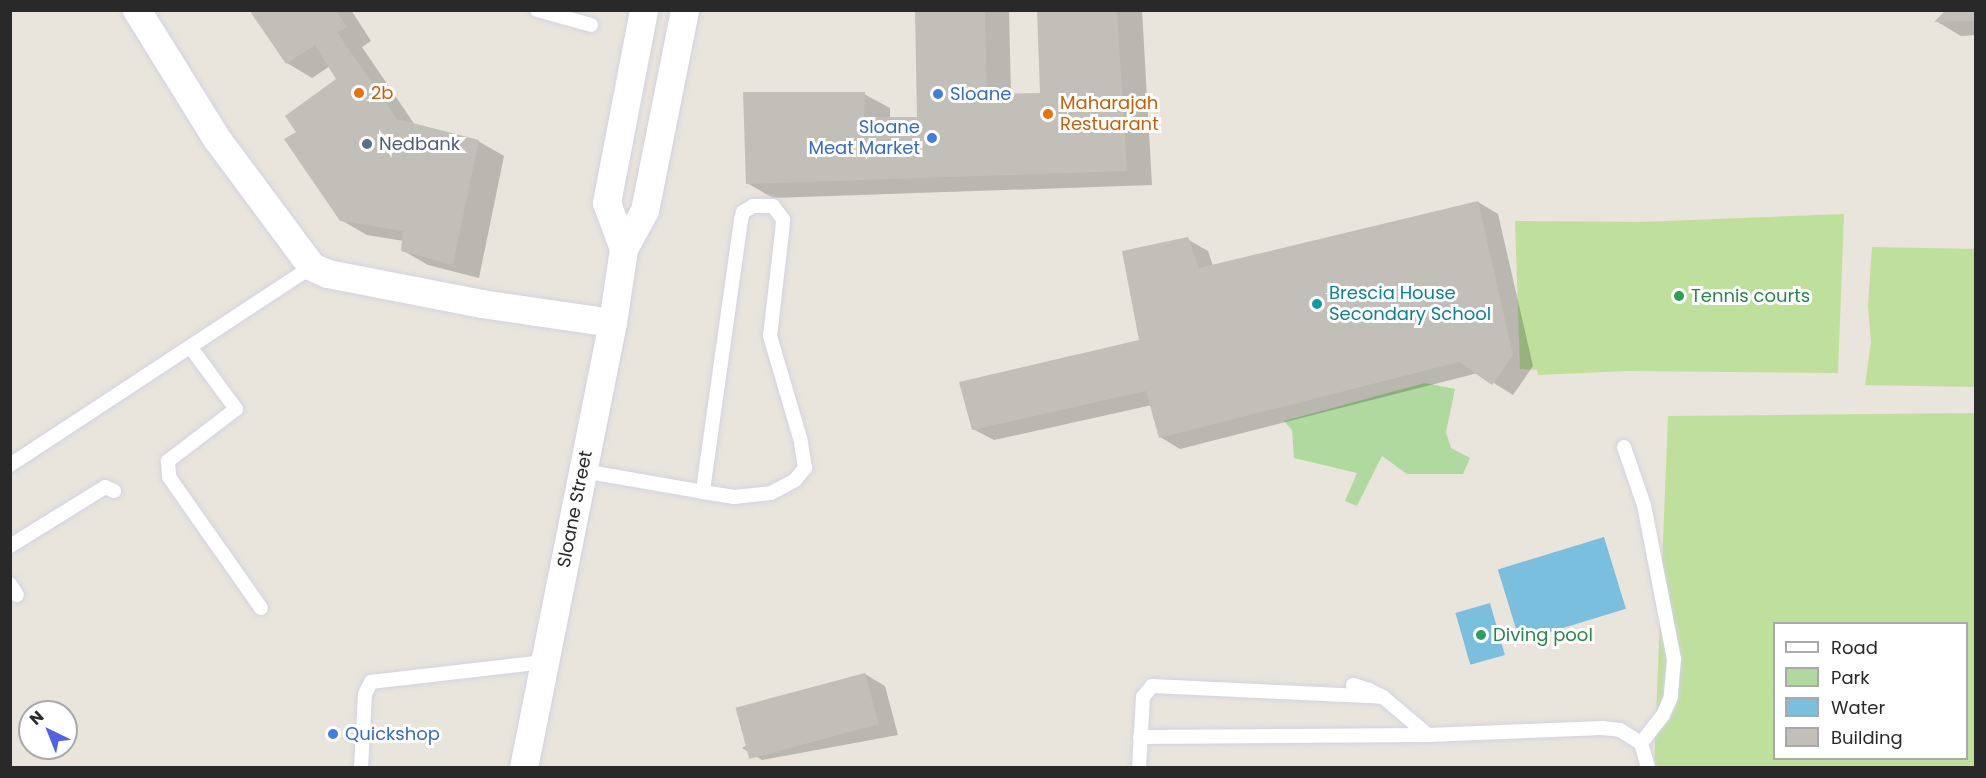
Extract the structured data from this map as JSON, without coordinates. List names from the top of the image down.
{
  "streets": {
    "street": ["Sloane Street"]
  },
  "places": [
    "2b",
    "Sloane",
    "Maharajah Restuarant",
    "Sloane Meat Market",
    "Nedbank",
    "Tennis courts",
    "Brescia House Secondary School",
    "Diving pool",
    "Quickshop"
  ],
  "legend": [
    "Road",
    "Park",
    "Water",
    "Building"
  ],
  "north": "top left"
}
